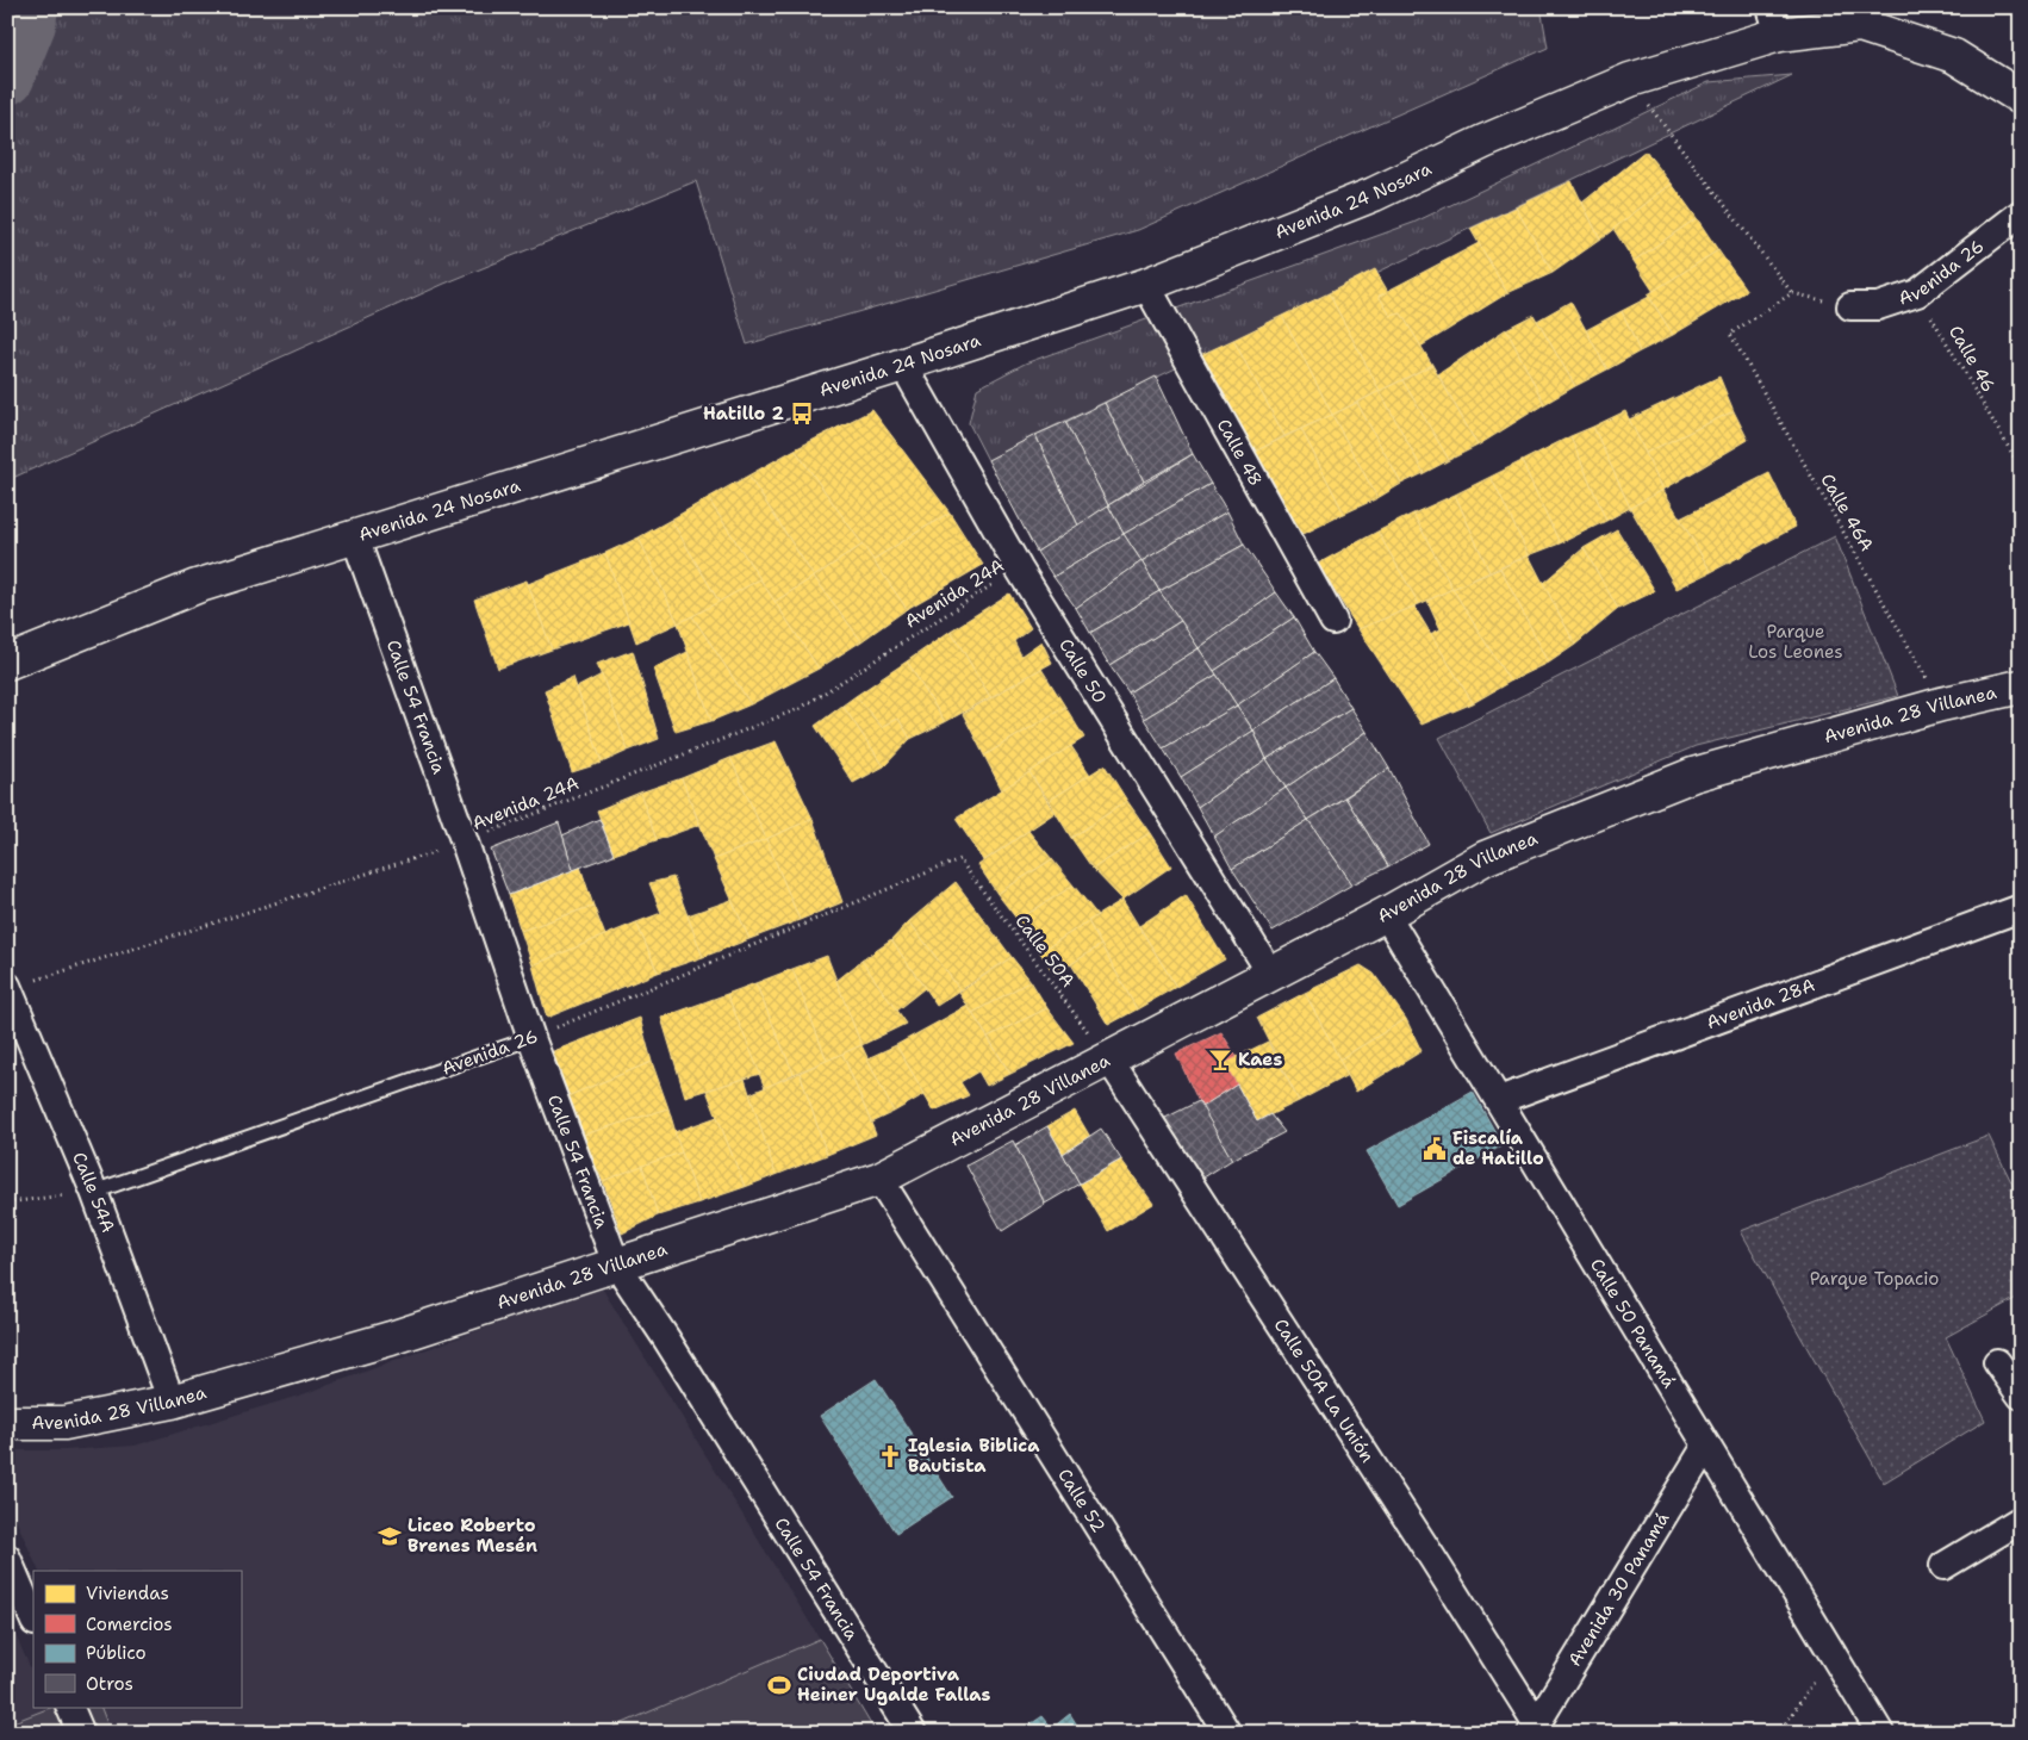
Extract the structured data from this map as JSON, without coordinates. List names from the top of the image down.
{
  "streets": {
    "street": [
      "Avenida 24 Nosara",
      "Avenida 26",
      "Calle 48",
      "Calle 50",
      "Calle 54 Francia",
      "Avenida 28 Villanea",
      "Avenida 28A",
      "Calle 54A",
      "Calle 50 Panamá",
      "Calle 50A La Unión",
      "Calle 52",
      "Avenida 30 Panamá"
    ],
    "path": [
      "Calle 46",
      "Calle 46A",
      "Avenida 24A",
      "Calle 50A"
    ]
  },
  "crossings": [
    ["Avenida 24 Nosara", "Calle 48"],
    ["Avenida 24 Nosara", "Calle 46A"],
    ["Avenida 24 Nosara", "Calle 50"],
    ["Avenida 24 Nosara", "Calle 54 Francia"],
    ["Avenida 26", "Calle 46"],
    ["Avenida 26", "Calle 54 Francia"],
    ["Avenida 26", "Calle 50A"],
    ["Avenida 26", "Calle 54A"],
    ["Calle 46A", "Avenida 28 Villanea"],
    ["Avenida 24A", "Calle 50"],
    ["Avenida 24A", "Calle 54 Francia"],
    ["Avenida 24A", "Calle 54A"],
    ["Calle 50", "Avenida 28 Villanea"],
    ["Calle 54 Francia", "Avenida 28 Villanea"],
    ["Avenida 28 Villanea", "Calle 50A"],
    ["Avenida 28 Villanea", "Calle 54A"],
    ["Avenida 28 Villanea", "Calle 50 Panamá"],
    ["Avenida 28 Villanea", "Calle 50A La Unión"],
    ["Avenida 28 Villanea", "Calle 52"],
    ["Calle 50A", "Calle 50A La Unión"],
    ["Avenida 28A", "Calle 50 Panamá"],
    ["Calle 50 Panamá", "Avenida 30 Panamá"],
    ["Calle 50A La Unión", "Avenida 30 Panamá"]
  ],
  "parks": ["Parque Los Leones", "Parque Topacio"],
  "places": {
    "bus stop": ["Hatillo 2"],
    "bar": ["Kaes"],
    "public building": ["Fiscalía de Hatillo"],
    "church": ["Iglesia Biblica Bautista"],
    "school or university": ["Liceo Roberto Brenes Mesén"],
    "sports": ["Ciudad Deportiva Heiner Ugalde Fallas"]
  },
  "legend": [
    "Viviendas",
    "Comercios",
    "Público",
    "Otros"
  ]
}
